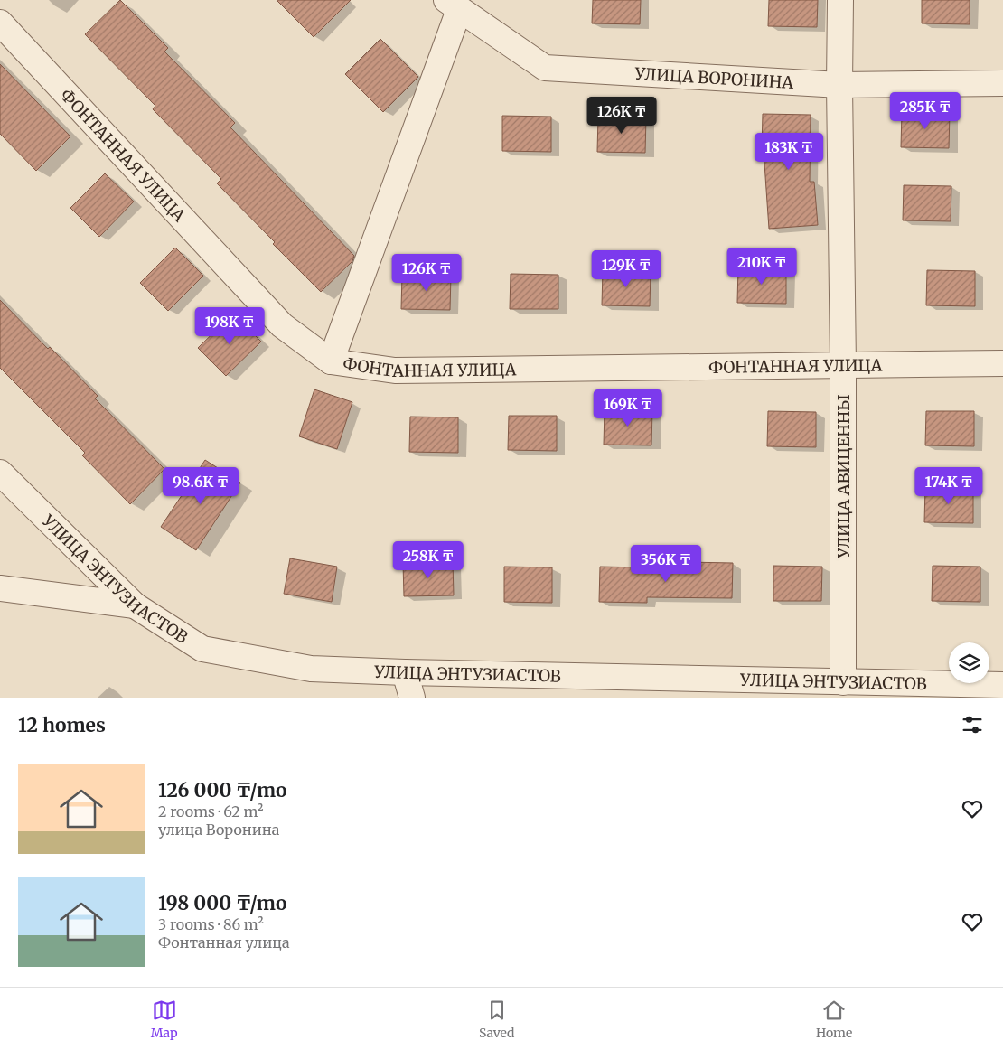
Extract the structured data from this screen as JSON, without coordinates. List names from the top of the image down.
{
  "streets": {
    "street": [
      "УЛИЦА ВОРОНИНА",
      "ФОНТАННАЯ УЛИЦА",
      "УЛИЦА АВИЦЕННЫ",
      "УЛИЦА ЭНТУЗИАСТОВ"
    ]
  },
  "crossings": [
    ["УЛИЦА ВОРОНИНА", "УЛИЦА АВИЦЕННЫ"],
    ["ФОНТАННАЯ УЛИЦА", "УЛИЦА АВИЦЕННЫ"],
    ["УЛИЦА АВИЦЕННЫ", "УЛИЦА ЭНТУЗИАСТОВ"]
  ],
  "page": {
    "price": [
      "285K ₸",
      "126K ₸",
      "183K ₸",
      "210K ₸",
      "129K ₸",
      "126K ₸",
      "198K ₸",
      "169K ₸",
      "98.6K ₸",
      "174K ₸",
      "258K ₸",
      "356K ₸"
    ],
    "heading": "12 homes",
    "list": [
      {
        "name": "126 000 ₸/mo",
        "note": "2 rooms · 62 m² · улица Воронина"
      },
      {
        "name": "198 000 ₸/mo",
        "note": "3 rooms · 86 m² · Фонтанная улица"
      }
    ],
    "tabs": ["Map", "Saved", "Home"]
  }
}
